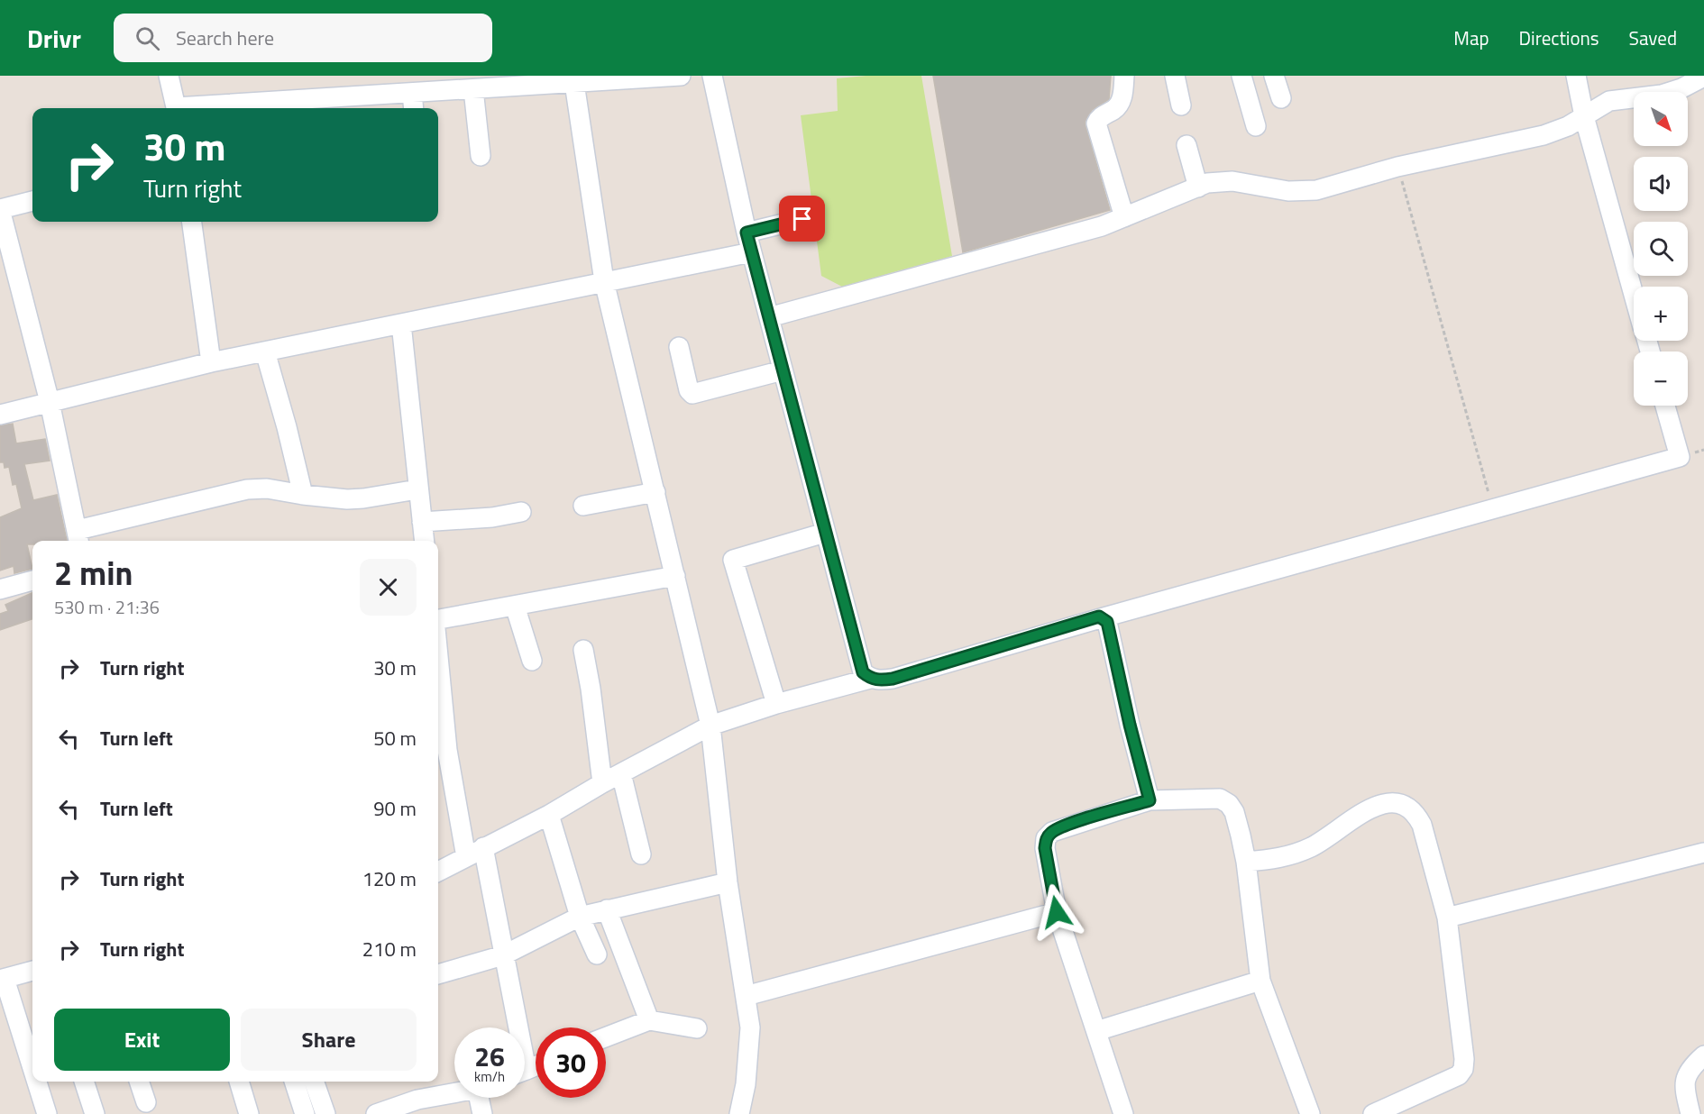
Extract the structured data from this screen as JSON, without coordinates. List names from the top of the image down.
{
  "north": "bottom right",
  "page": {
    "header": "Drivr",
    "search": "Search here",
    "nav": ["Map", "Directions", "Saved"],
    "map_buttons": ["+", "−"],
    "turn": ["30 m", "Turn right"],
    "heading": ["2 min", "530 m · 21:36"],
    "list": [
      {
        "name": "Turn right",
        "value": "30 m"
      },
      {
        "name": "Turn left",
        "value": "50 m"
      },
      {
        "name": "Turn left",
        "value": "90 m"
      },
      {
        "name": "Turn right",
        "value": "120 m"
      },
      {
        "name": "Turn right",
        "value": "210 m"
      }
    ],
    "buttons": ["Exit", "Share"],
    "speed": "26 km/h",
    "limit": "30"
  }
}
